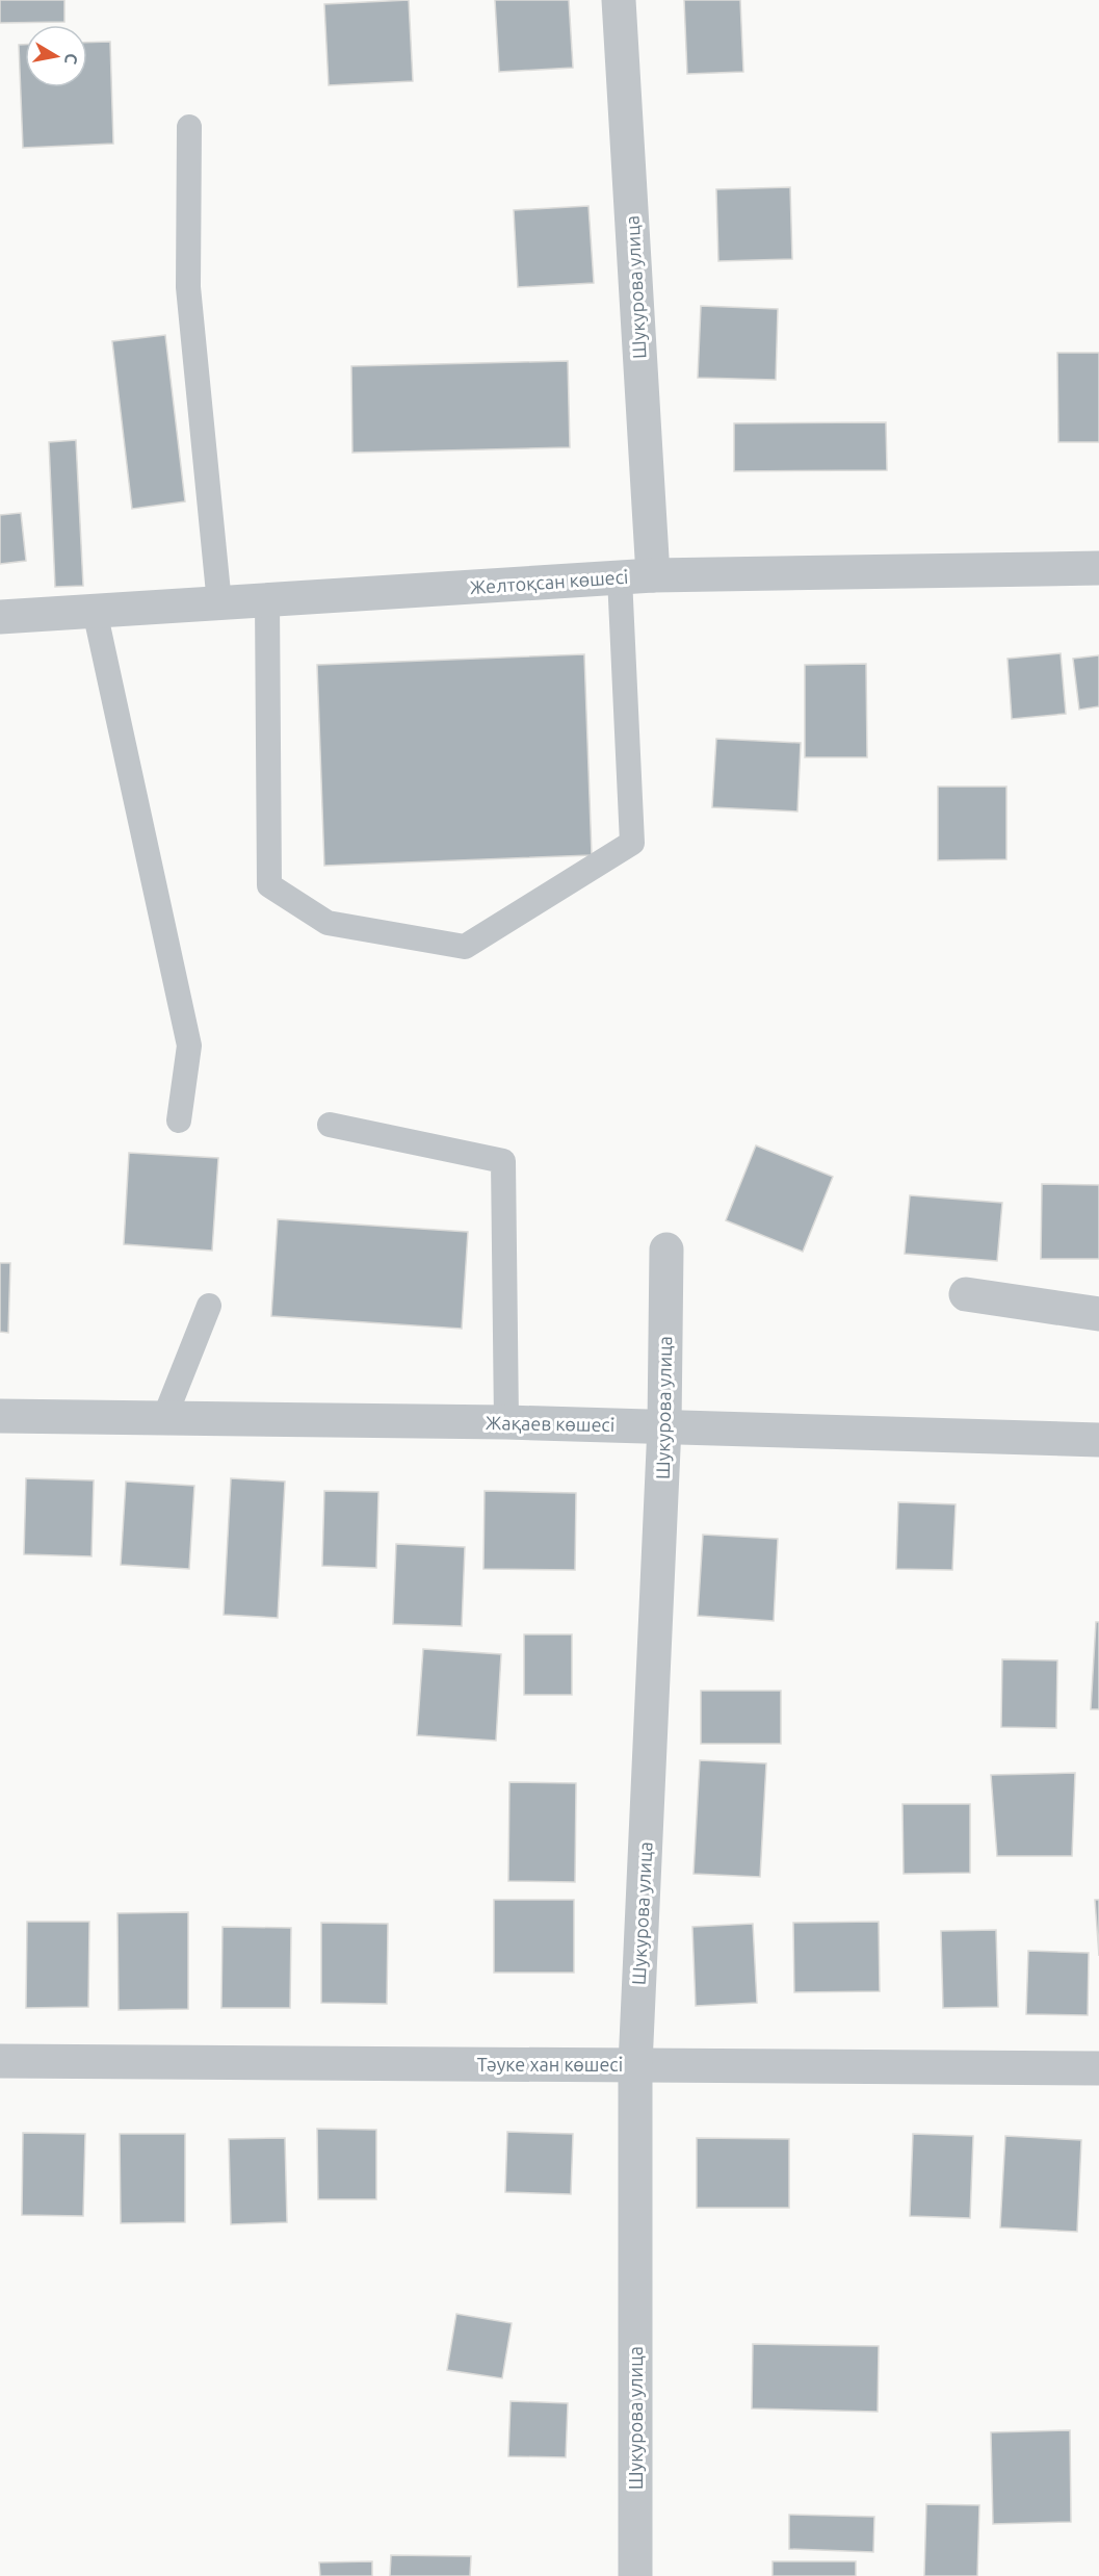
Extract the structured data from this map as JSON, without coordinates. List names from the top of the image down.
{
  "streets": {
    "street": [
      "Шукурова улица",
      "Желтоқсан көшесі",
      "Жақаев көшесі",
      "Тәуке хан көшесі"
    ]
  },
  "crossings": [
    ["Шукурова улица", "Желтоқсан көшесі"],
    ["Шукурова улица", "Жақаев көшесі"],
    ["Шукурова улица", "Тәуке хан көшесі"]
  ],
  "north": "right"
}
